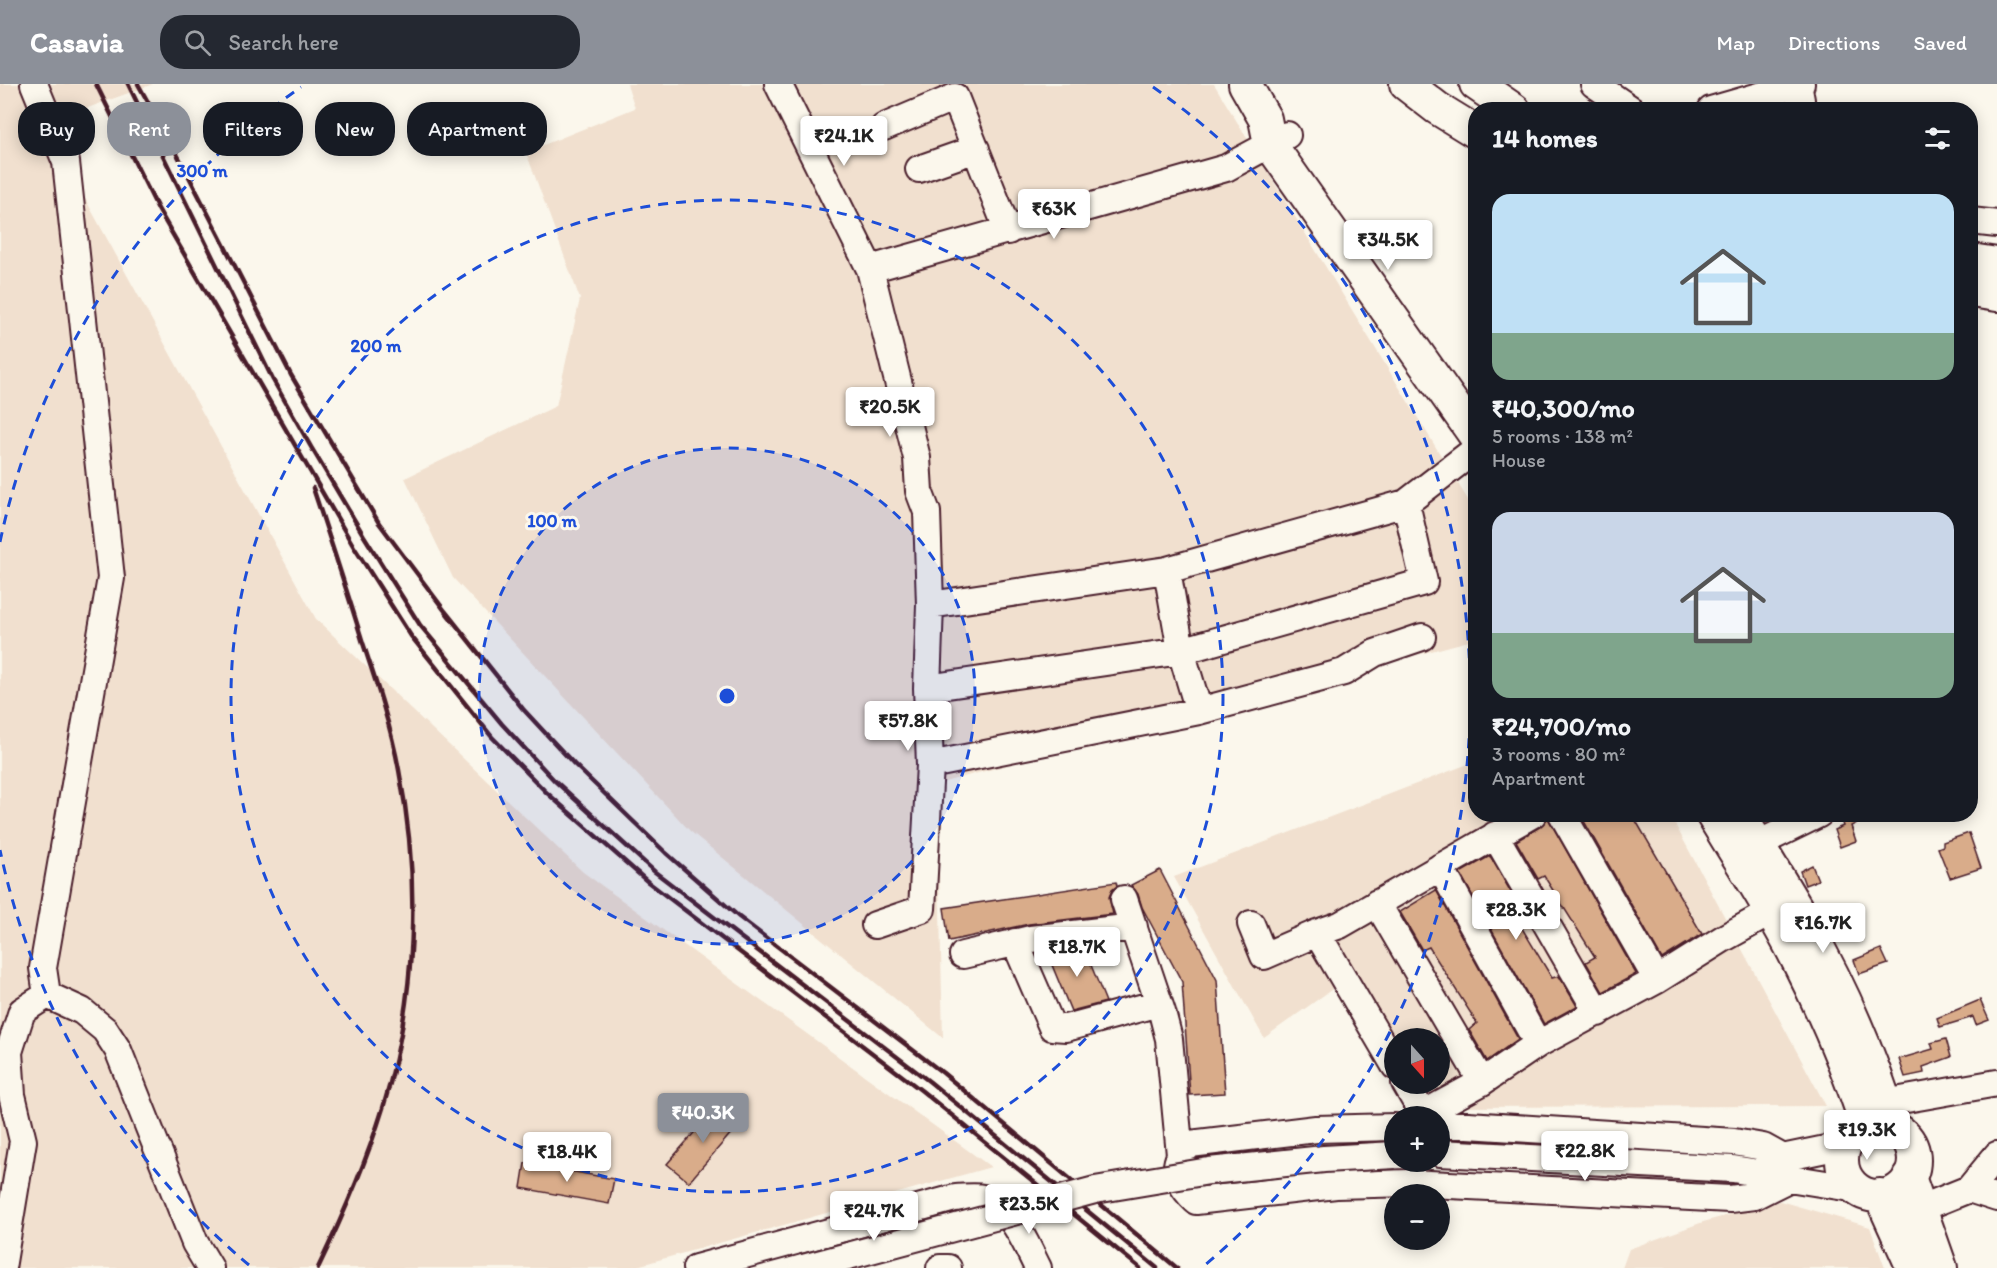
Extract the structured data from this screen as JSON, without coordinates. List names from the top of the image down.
{
  "north": "bottom",
  "page": {
    "header": "Casavia",
    "search": "Search here",
    "nav": ["Map", "Directions", "Saved"],
    "chip": [
      "Buy",
      "Rent",
      "Filters",
      "New",
      "Apartment"
    ],
    "heading": "14 homes",
    "price": [
      "₹24.1K",
      "₹63K",
      "₹34.5K",
      "₹20.5K",
      "₹57.8K",
      "₹28.3K",
      "₹16.7K",
      "₹18.7K",
      "₹40.3K",
      "₹19.3K",
      "₹22.8K",
      "₹18.4K",
      "₹23.5K",
      "₹24.7K"
    ],
    "list": [
      {
        "name": "₹40,300/mo",
        "note": "5 rooms · 138 m² · House"
      },
      {
        "name": "₹24,700/mo",
        "note": "3 rooms · 80 m² · Apartment"
      }
    ],
    "map_buttons": ["+", "−"]
  },
  "rings": ["300 m", "200 m", "100 m"]
}
